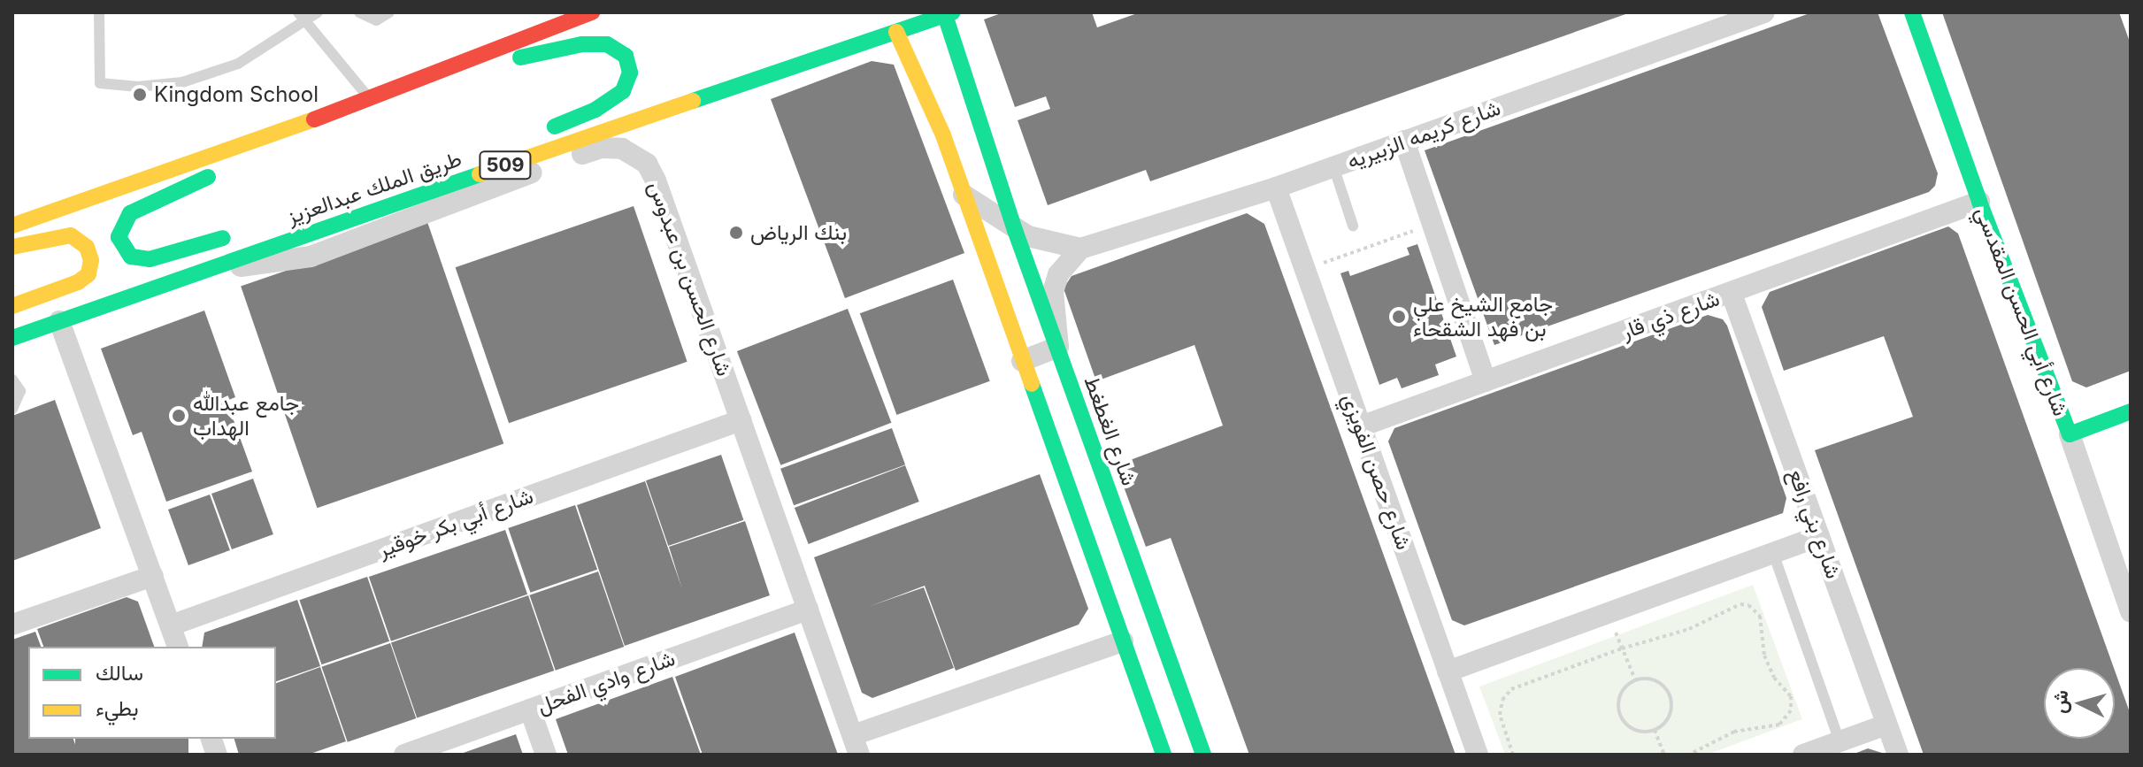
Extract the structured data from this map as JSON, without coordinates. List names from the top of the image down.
{
  "streets": {
    "main road": [
      "509",
      "طريق الملك عبدالعزيز",
      "شارع أبي الحسن المقدسي",
      "شارع الغطغط"
    ],
    "street": [
      "شارع كريمه الزبيريه",
      "شارع الحسن بن عبدوس",
      "شارع ذي قار",
      "شارع حصن الفويزي",
      "شارع أبي بكر خوقير",
      "شارع بني رافع",
      "شارع وادي الفحل"
    ]
  },
  "crossings": [
    ["شارع كريمه الزبيريه", "شارع الغطغط"],
    ["شارع كريمه الزبيريه", "شارع حصن الفويزي"],
    ["509", "طريق الملك عبدالعزيز"],
    ["طريق الملك عبدالعزيز", "شارع الحسن بن عبدوس"],
    ["طريق الملك عبدالعزيز", "شارع الغطغط"],
    ["شارع الحسن بن عبدوس", "شارع أبي بكر خوقير"],
    ["شارع الحسن بن عبدوس", "شارع وادي الفحل"],
    ["شارع أبي الحسن المقدسي", "شارع ذي قار"],
    ["شارع ذي قار", "شارع حصن الفويزي"],
    ["شارع ذي قار", "شارع بني رافع"]
  ],
  "places": [
    "Kingdom School",
    "بنك الرياض",
    "جامع الشيخ علي بن فهد الشقحاء",
    "جامع عبدالله الهداب"
  ],
  "legend": ["سالك", "بطيء"],
  "north": "left"
}
